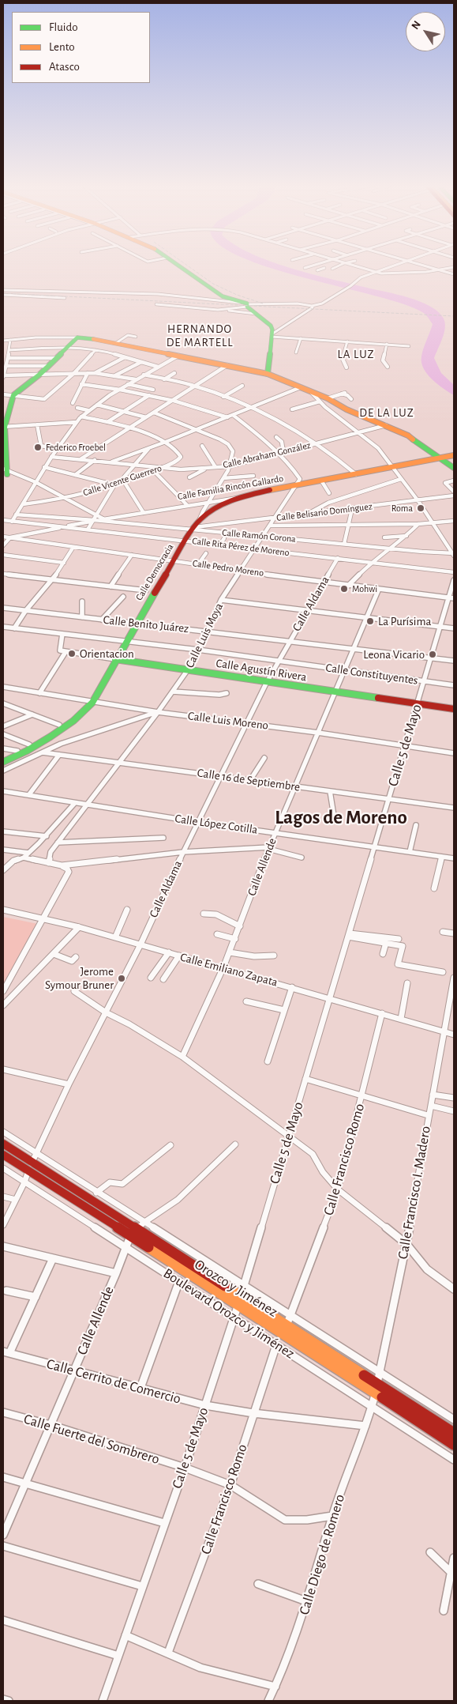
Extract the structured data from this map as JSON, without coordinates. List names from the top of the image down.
{
  "streets": {
    "main road": [
      "Calle Familia Rincón Gallardo",
      "Calle Democracia",
      "Calle Agustín Rivera",
      "Orozco y Jiménez"
    ],
    "street": [
      "Calle Abraham González",
      "Calle Vicente Guerrero",
      "Calle Belisario Domínguez",
      "Calle Ramón Corona",
      "Calle Rita Pérez de Moreno",
      "Calle Pedro Moreno",
      "Calle Aldama",
      "Calle Benito Juárez",
      "Calle Luis Moya",
      "Calle Constituyentes",
      "Calle Luis Moreno",
      "Calle 5 de Mayo",
      "Calle 16 de Septiembre",
      "Calle López Cotilla",
      "Calle Allende",
      "Calle Emiliano Zapata",
      "Calle Francisco Romo",
      "Calle Francisco I. Madero",
      "Boulevard Orozco y Jiménez",
      "Calle Cerrito de Comercio",
      "Calle Fuerte del Sombrero",
      "Calle Diego de Romero"
    ]
  },
  "crossings": [
    ["Calle Abraham González", "Calle Vicente Guerrero"],
    ["Calle Familia Rincón Gallardo", "Calle Ramón Corona"],
    ["Calle Familia Rincón Gallardo", "Calle Rita Pérez de Moreno"],
    ["Calle Familia Rincón Gallardo", "Calle Pedro Moreno"],
    ["Calle Familia Rincón Gallardo", "Calle Democracia"],
    ["Calle Familia Rincón Gallardo", "Calle Luis Moya"],
    ["Calle Belisario Domínguez", "Calle Ramón Corona"],
    ["Calle Belisario Domínguez", "Calle Democracia"],
    ["Calle Belisario Domínguez", "Calle Luis Moya"],
    ["Calle Ramón Corona", "Calle Democracia"],
    ["Calle Ramón Corona", "Calle Luis Moya"],
    ["Calle Rita Pérez de Moreno", "Calle Democracia"],
    ["Calle Rita Pérez de Moreno", "Calle Aldama"],
    ["Calle Rita Pérez de Moreno", "Calle Luis Moya"],
    ["Calle Pedro Moreno", "Calle Democracia"],
    ["Calle Pedro Moreno", "Calle Aldama"],
    ["Calle Pedro Moreno", "Calle Luis Moya"],
    ["Calle Pedro Moreno", "Calle 5 de Mayo"],
    ["Calle Pedro Moreno", "Calle Allende"],
    ["Calle Democracia", "Calle Benito Juárez"],
    ["Calle Democracia", "Calle Agustín Rivera"],
    ["Calle Democracia", "Calle Constituyentes"],
    ["Calle Democracia", "Calle Luis Moreno"],
    ["Calle Aldama", "Calle Benito Juárez"],
    ["Calle Aldama", "Calle Agustín Rivera"],
    ["Calle Aldama", "Calle Constituyentes"],
    ["Calle Aldama", "Calle Luis Moreno"],
    ["Calle Aldama", "Calle 16 de Septiembre"],
    ["Calle Aldama", "Calle López Cotilla"],
    ["Calle Aldama", "Calle Emiliano Zapata"],
    ["Calle Aldama", "Orozco y Jiménez"],
    ["Calle Aldama", "Boulevard Orozco y Jiménez"],
    ["Calle Benito Juárez", "Calle Luis Moya"],
    ["Calle Benito Juárez", "Calle 5 de Mayo"],
    ["Calle Benito Juárez", "Calle Allende"],
    ["Calle Luis Moya", "Calle Agustín Rivera"],
    ["Calle Luis Moya", "Calle Constituyentes"],
    ["Calle Luis Moya", "Calle Luis Moreno"],
    ["Calle Luis Moya", "Calle 16 de Septiembre"],
    ["Calle Luis Moya", "Calle López Cotilla"],
    ["Calle Agustín Rivera", "Calle 5 de Mayo"],
    ["Calle Agustín Rivera", "Calle Allende"],
    ["Calle Constituyentes", "Calle 5 de Mayo"],
    ["Calle Constituyentes", "Calle Allende"],
    ["Calle Luis Moreno", "Calle 5 de Mayo"],
    ["Calle Luis Moreno", "Calle Allende"],
    ["Calle 5 de Mayo", "Calle 16 de Septiembre"],
    ["Calle 5 de Mayo", "Calle López Cotilla"],
    ["Calle 5 de Mayo", "Calle Emiliano Zapata"],
    ["Calle 5 de Mayo", "Orozco y Jiménez"],
    ["Calle 5 de Mayo", "Boulevard Orozco y Jiménez"],
    ["Calle 5 de Mayo", "Calle Cerrito de Comercio"],
    ["Calle 5 de Mayo", "Calle Fuerte del Sombrero"],
    ["Calle 16 de Septiembre", "Calle Allende"],
    ["Calle López Cotilla", "Calle Allende"],
    ["Calle Allende", "Calle Emiliano Zapata"],
    ["Calle Allende", "Orozco y Jiménez"],
    ["Calle Allende", "Boulevard Orozco y Jiménez"],
    ["Calle Allende", "Calle Cerrito de Comercio"],
    ["Calle Allende", "Calle Fuerte del Sombrero"],
    ["Calle Emiliano Zapata", "Calle Francisco Romo"],
    ["Calle Emiliano Zapata", "Calle Francisco I. Madero"],
    ["Calle Francisco Romo", "Orozco y Jiménez"],
    ["Calle Francisco Romo", "Boulevard Orozco y Jiménez"],
    ["Calle Francisco Romo", "Calle Cerrito de Comercio"],
    ["Calle Francisco Romo", "Calle Fuerte del Sombrero"],
    ["Calle Francisco I. Madero", "Orozco y Jiménez"],
    ["Calle Francisco I. Madero", "Boulevard Orozco y Jiménez"],
    ["Calle Francisco I. Madero", "Calle Diego de Romero"],
    ["Boulevard Orozco y Jiménez", "Calle Diego de Romero"],
    ["Calle Cerrito de Comercio", "Calle Diego de Romero"],
    ["Calle Fuerte del Sombrero", "Calle Diego de Romero"]
  ],
  "districts": [
    "HERNANDO DE MARTELL",
    "LA LUZ",
    "DE LA LUZ",
    "Lagos de Moreno"
  ],
  "places": [
    "Federico Froebel",
    "Roma",
    "Mohwi",
    "La Purísima",
    "Orientacion",
    "Leona Vicario",
    "Jerome Symour Bruner"
  ],
  "legend": ["Fluido", "Lento", "Atasco"],
  "north": "top left"
}
